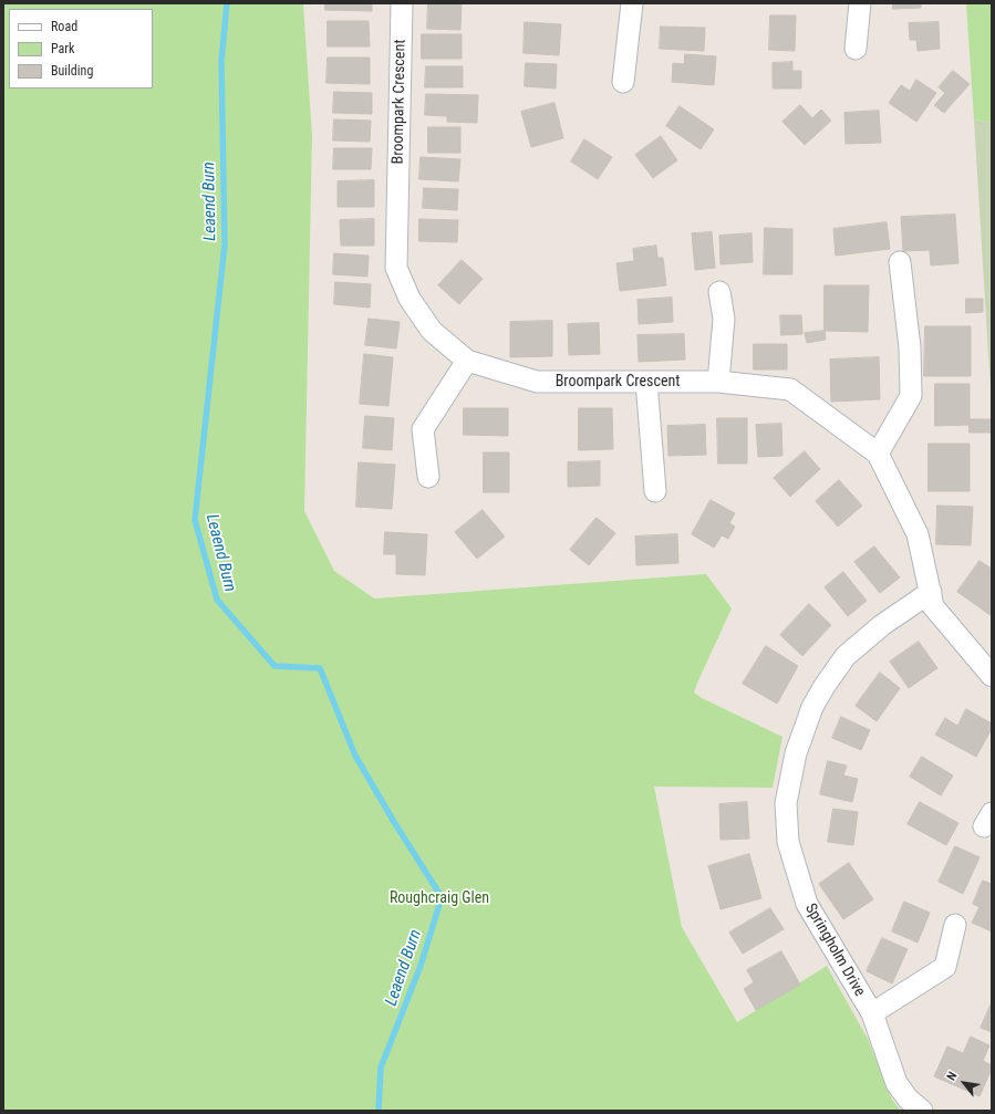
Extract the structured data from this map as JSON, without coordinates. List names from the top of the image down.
{
  "streets": {
    "street": ["Broompark Crescent", "Springholm Drive"]
  },
  "crossings": [
    ["Broompark Crescent", "Springholm Drive"]
  ],
  "water": ["Leaend Burn"],
  "parks": ["Roughcraig Glen"],
  "legend": ["Road", "Park", "Building"],
  "north": "top left"
}
